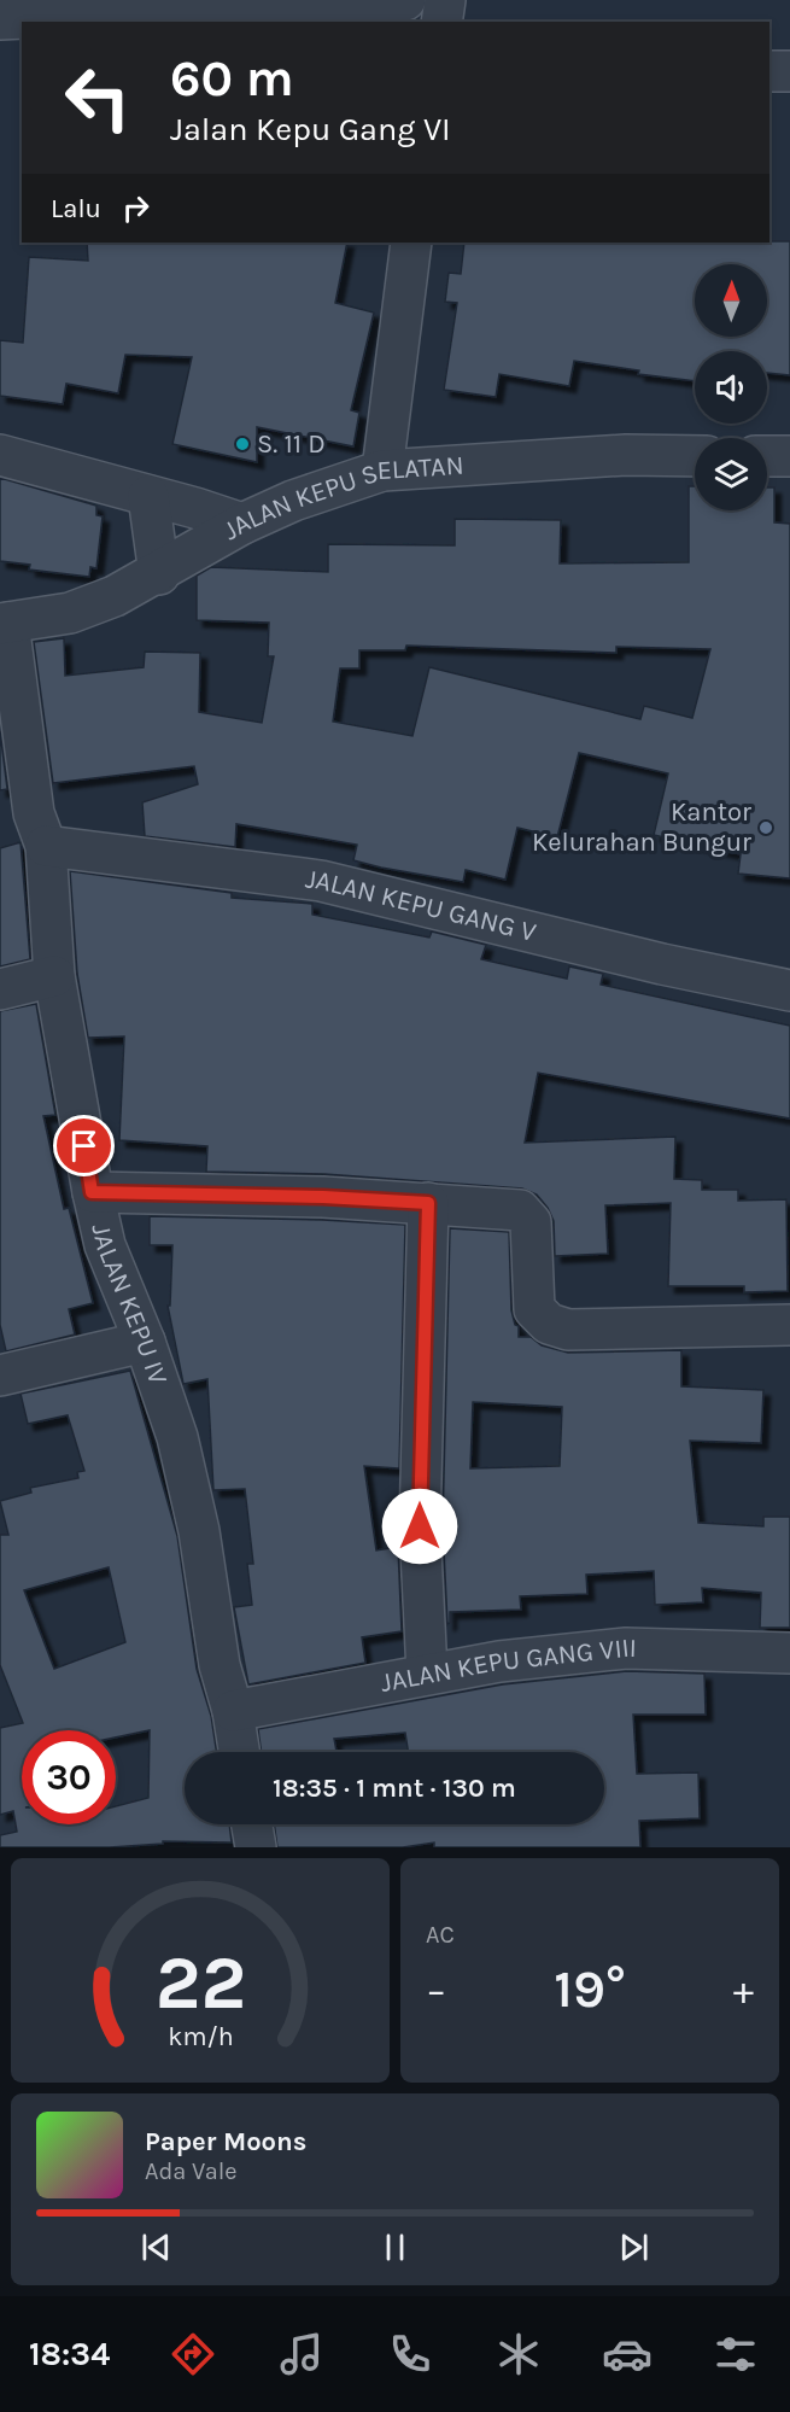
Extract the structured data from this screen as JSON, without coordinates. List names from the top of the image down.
{
  "streets": {
    "street": [
      "JALAN KEPU SELATAN",
      "JALAN KEPU GANG V",
      "JALAN KEPU IV",
      "JALAN KEPU GANG VIII"
    ]
  },
  "crossings": [
    ["JALAN KEPU SELATAN", "JALAN KEPU IV"],
    ["JALAN KEPU GANG V", "JALAN KEPU IV"],
    ["JALAN KEPU IV", "JALAN KEPU GANG VIII"]
  ],
  "places": ["S. 11 D", "Kantor Kelurahan Bungur"],
  "north": "top",
  "page": {
    "turn": ["60 m", "Jalan Kepu Gang VI"],
    "then": "Lalu",
    "limit": "30",
    "trip": "18:35 · 1 mnt · 130 m",
    "tile": "AC",
    "heat": ["−", "19°", "+"],
    "song": ["Paper Moons", "Ada Vale"],
    "tabs": "18:34",
    "gauge": ["22", "km/h"]
  }
}
